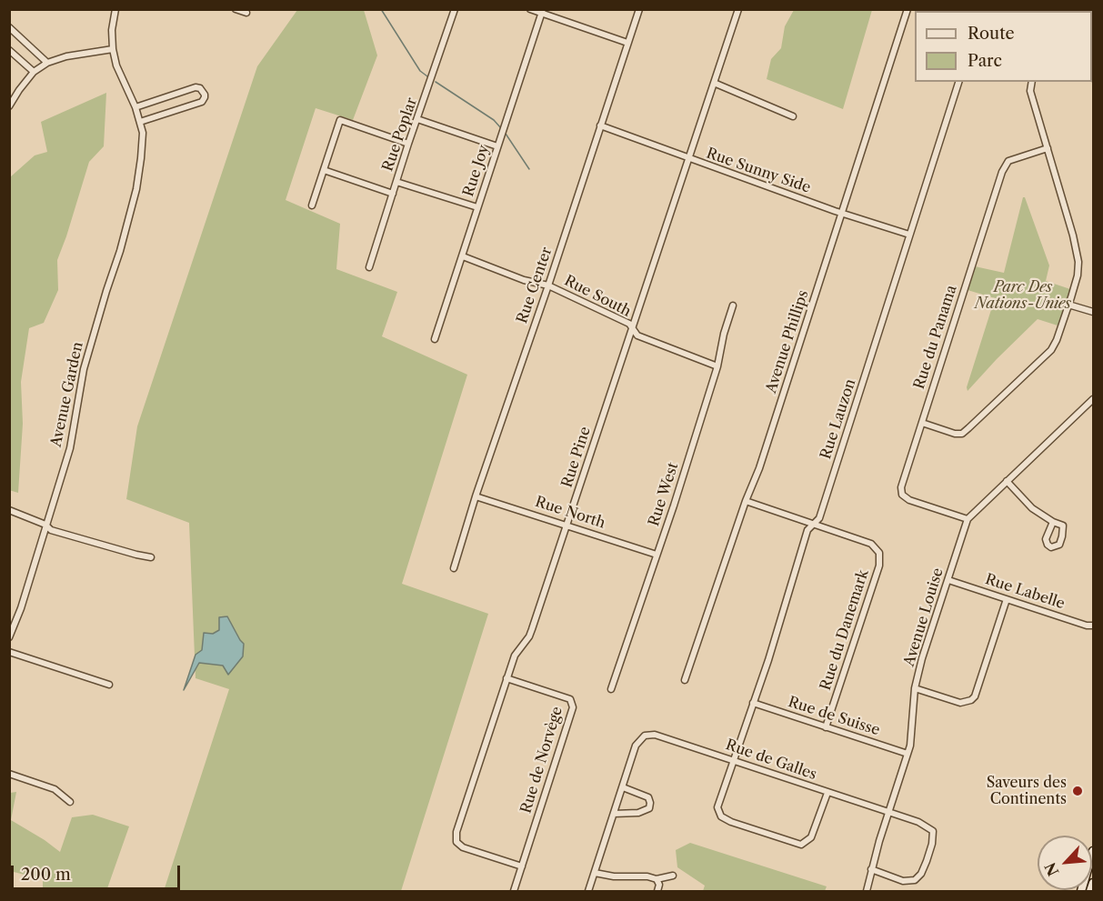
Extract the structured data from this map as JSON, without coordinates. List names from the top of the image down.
{
  "streets": {
    "street": [
      "Rue Poplar",
      "Rue Joy",
      "Rue Sunny Side",
      "Rue Center",
      "Rue South",
      "Rue du Panama",
      "Avenue Phillips",
      "Avenue Garden",
      "Rue Lauzon",
      "Rue Pine",
      "Rue West",
      "Rue North",
      "Rue Labelle",
      "Avenue Louise",
      "Rue du Danemark",
      "Rue de Suisse",
      "Rue de Norvège",
      "Rue de Galles"
    ]
  },
  "crossings": [
    ["Rue Joy", "Rue South"],
    ["Rue Sunny Side", "Rue Center"],
    ["Rue Sunny Side", "Avenue Phillips"],
    ["Rue Sunny Side", "Rue Lauzon"],
    ["Rue Sunny Side", "Rue Pine"],
    ["Rue Center", "Rue South"],
    ["Rue Center", "Rue North"],
    ["Rue South", "Rue Pine"],
    ["Rue South", "Rue West"],
    ["Rue du Panama", "Avenue Louise"],
    ["Avenue Phillips", "Rue du Danemark"],
    ["Rue Lauzon", "Rue du Danemark"],
    ["Rue Lauzon", "Rue de Suisse"],
    ["Rue Lauzon", "Rue de Galles"],
    ["Rue Pine", "Rue North"],
    ["Rue Pine", "Rue de Norvège"],
    ["Rue West", "Rue North"],
    ["Rue Labelle", "Avenue Louise"],
    ["Avenue Louise", "Rue de Suisse"],
    ["Avenue Louise", "Rue de Galles"],
    ["Rue du Danemark", "Rue de Suisse"]
  ],
  "parks": ["Parc Des Nations-Unies"],
  "places": ["Saveurs des Continents"],
  "legend": ["Route", "Parc"],
  "scale_bar": "200 m",
  "north": "bottom left"
}
